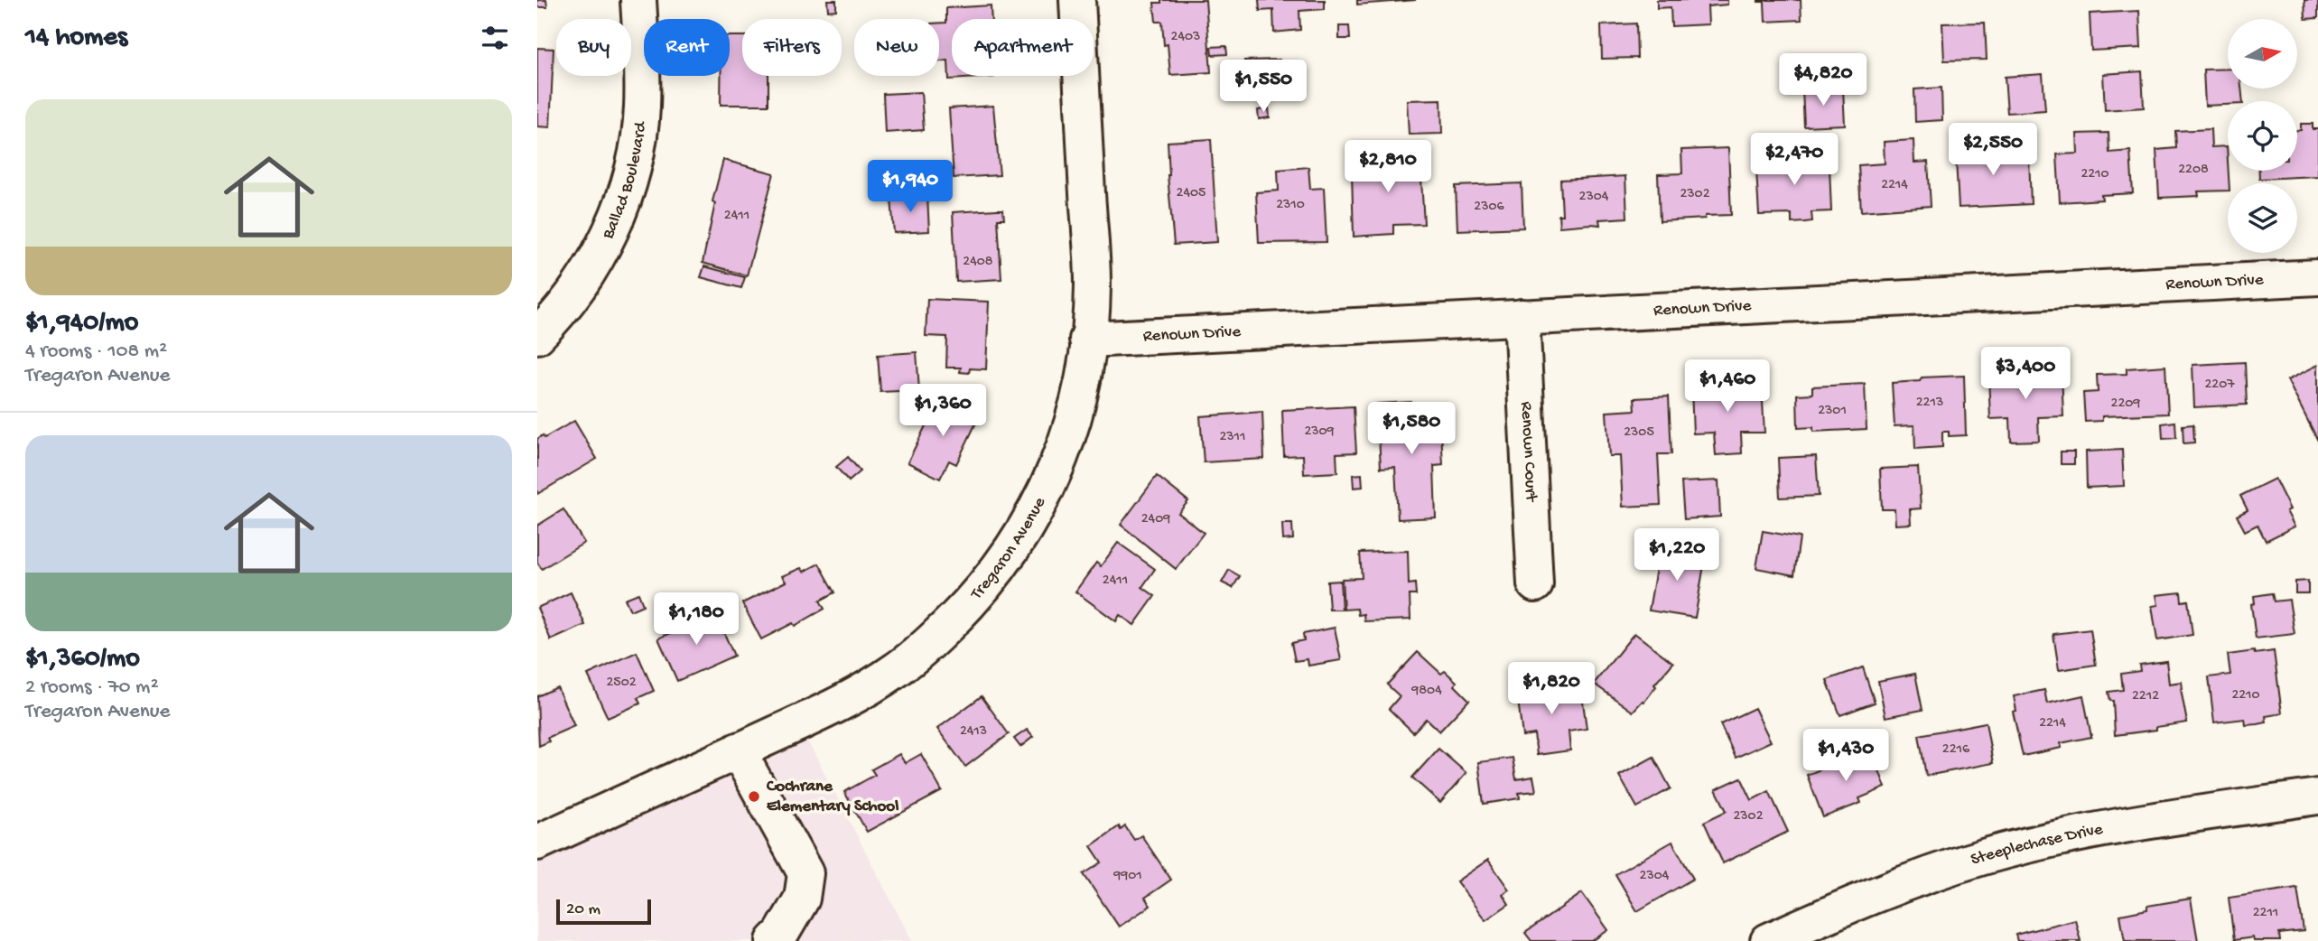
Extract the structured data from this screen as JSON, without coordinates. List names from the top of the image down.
{
  "streets": {
    "street": [
      "Ballad Boulevard",
      "Renown Drive",
      "Renown Court",
      "Tregaron Avenue",
      "Steeplechase Drive"
    ]
  },
  "crossings": [
    ["Renown Drive", "Renown Court"],
    ["Renown Drive", "Tregaron Avenue"]
  ],
  "places": ["Cochrane Elementary School"],
  "house_numbers": [
    "2403",
    "2208",
    "2210",
    "2214",
    "2405",
    "2302",
    "2304",
    "2310",
    "2306",
    "2411",
    "2408",
    "2207",
    "2213",
    "2209",
    "2301",
    "2309",
    "2305",
    "2311",
    "2409",
    "2411",
    "2502",
    "9804",
    "2210",
    "2212",
    "2214",
    "2413",
    "2216",
    "2302",
    "9901",
    "2304",
    "2211"
  ],
  "scale_bar": "20 m",
  "north": "right",
  "page": {
    "heading": "14 homes",
    "chip": [
      "Buy",
      "Rent",
      "Filters",
      "New",
      "Apartment"
    ],
    "price": [
      "$4,820",
      "$1,550",
      "$2,550",
      "$2,470",
      "$2,810",
      "$1,940",
      "$3,400",
      "$1,460",
      "$1,360",
      "$1,580",
      "$1,220",
      "$1,180",
      "$1,820",
      "$1,430"
    ],
    "list": [
      {
        "name": "$1,940/mo",
        "note": "4 rooms · 108 m² · Tregaron Avenue"
      },
      {
        "name": "$1,360/mo",
        "note": "2 rooms · 70 m² · Tregaron Avenue"
      }
    ],
    "scale": "20 m"
  }
}
